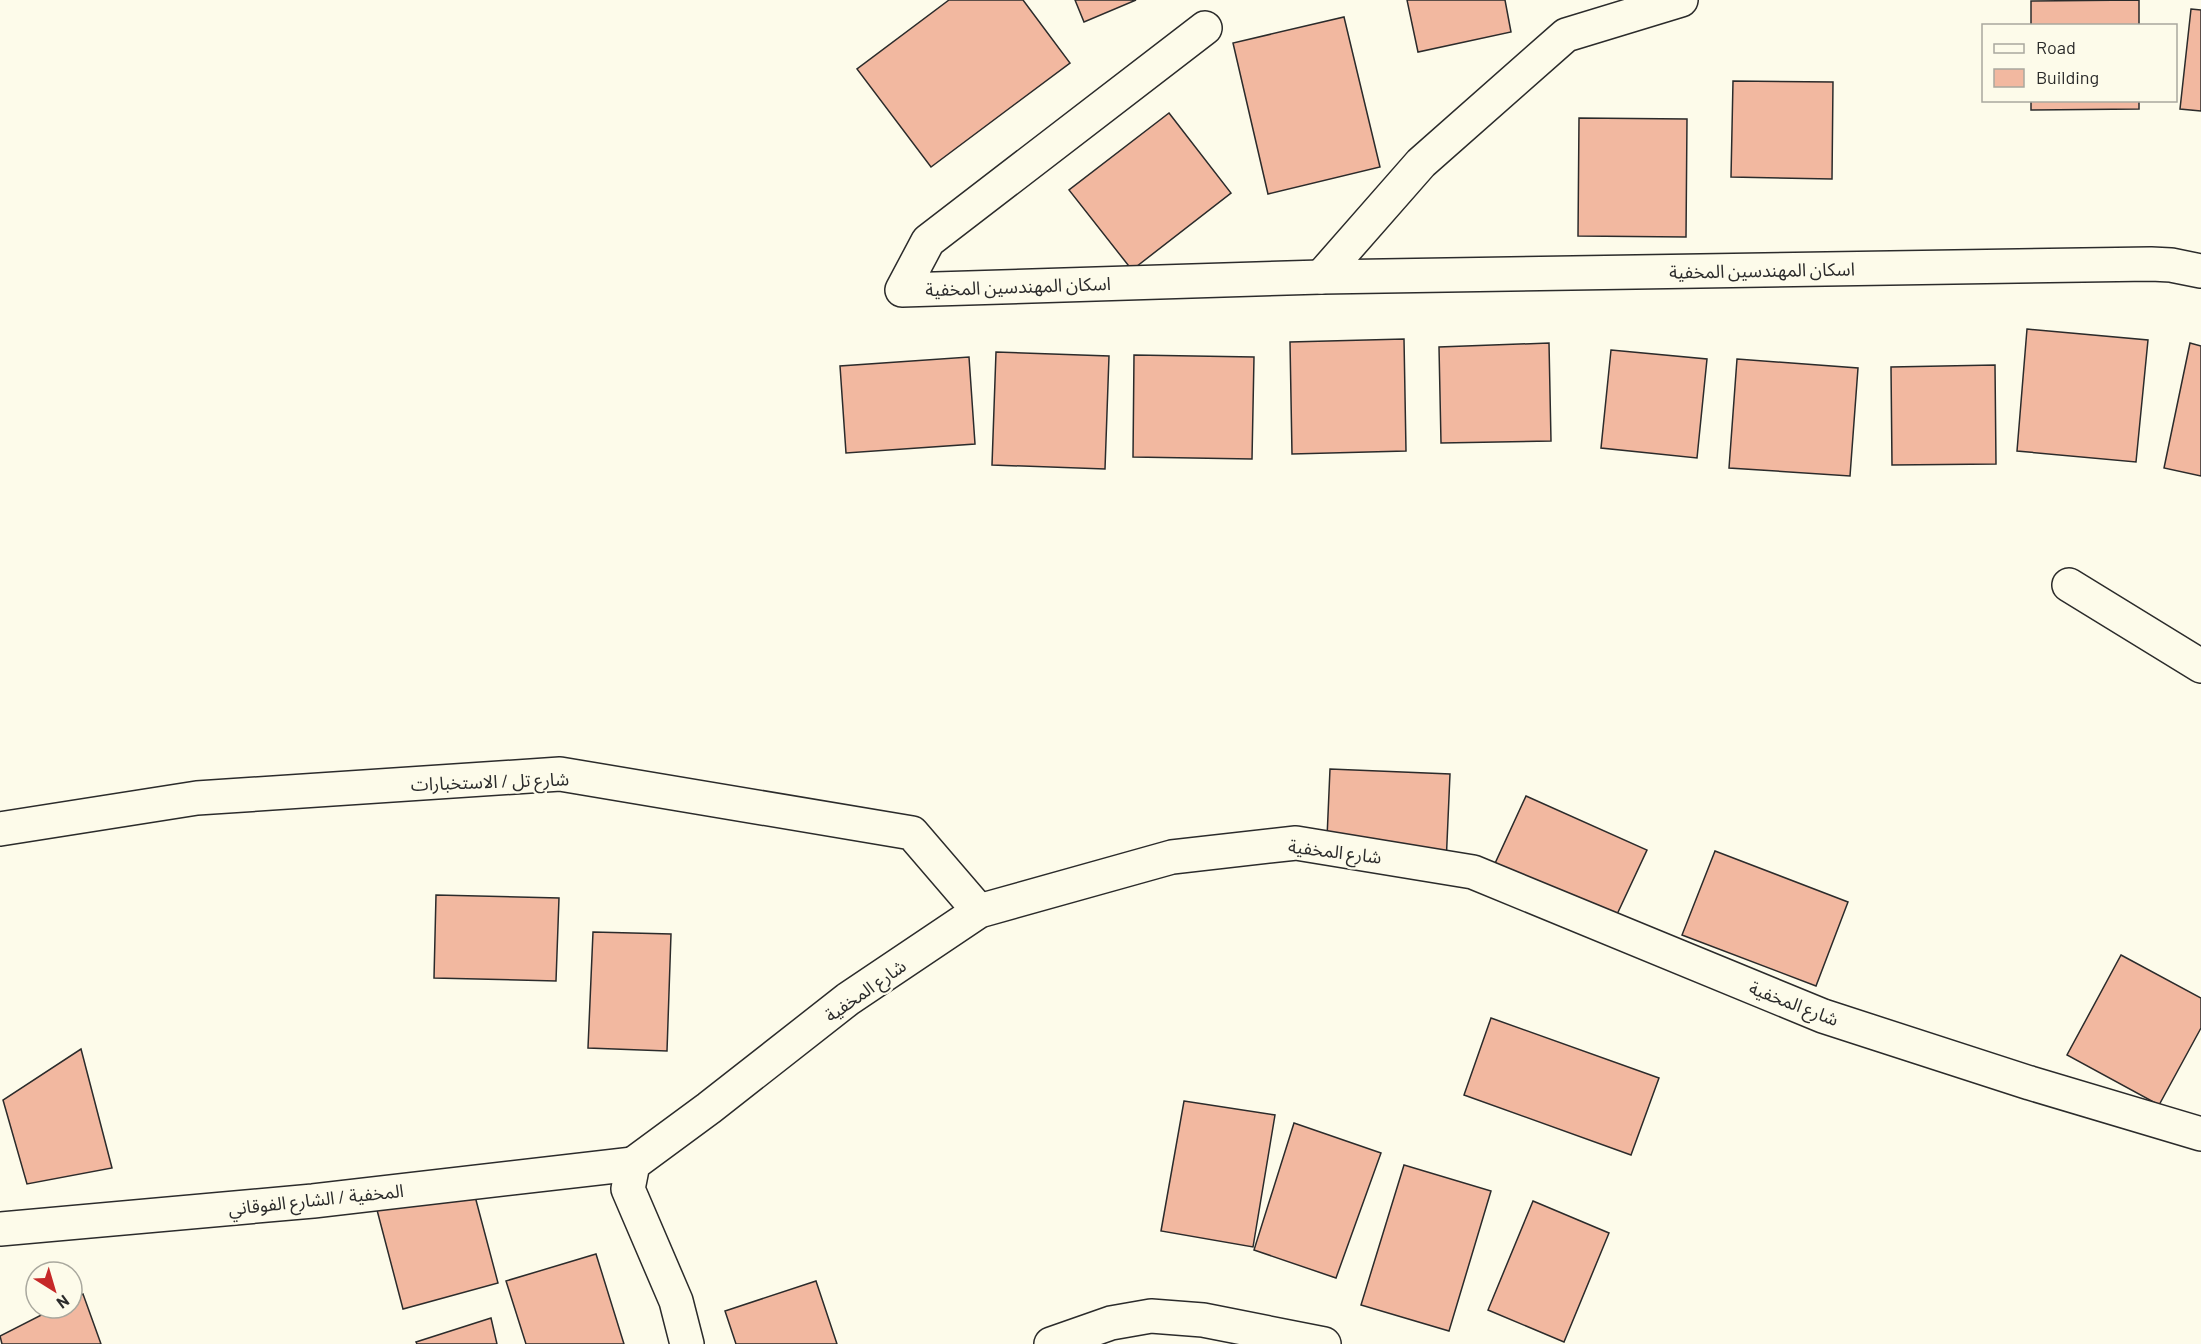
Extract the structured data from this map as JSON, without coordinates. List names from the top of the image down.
{
  "streets": {
    "street": [
      "اسكان المهندسين المخفية",
      "شارع تل / الاستخبارات",
      "شارع المخفية",
      "المخفية / الشارع الفوقاني"
    ]
  },
  "crossings": [
    ["شارع تل / الاستخبارات", "شارع المخفية"],
    ["شارع المخفية", "المخفية / الشارع الفوقاني"]
  ],
  "legend": ["Road", "Building"],
  "north": "bottom right"
}
